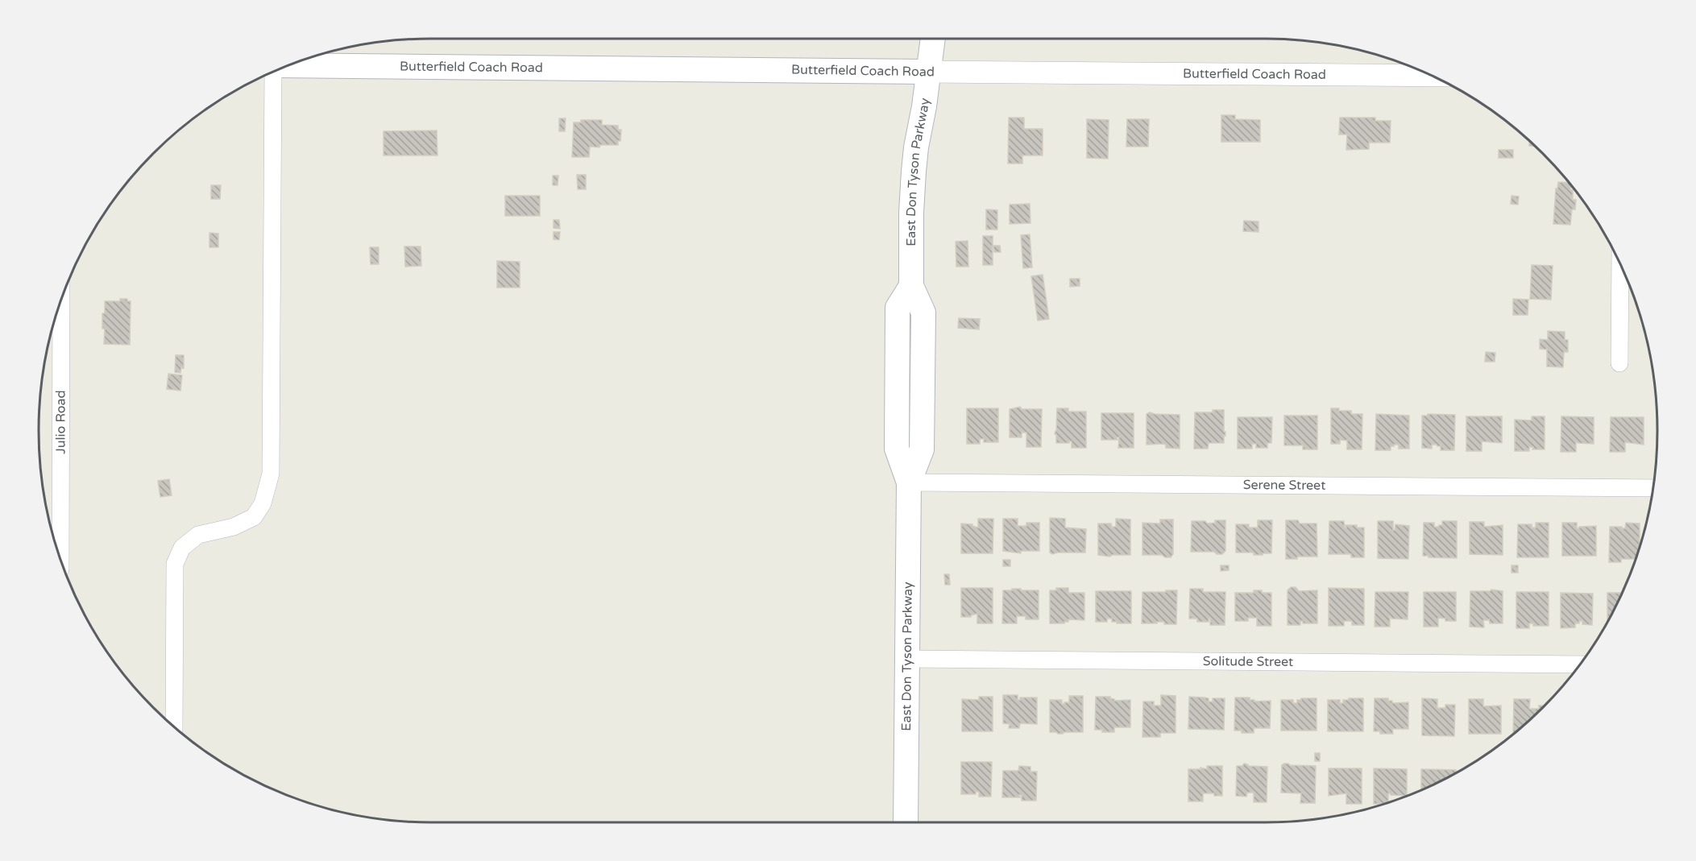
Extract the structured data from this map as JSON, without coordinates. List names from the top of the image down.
{
  "streets": {
    "main road": ["Butterfield Coach Road", "East Don Tyson Parkway"],
    "street": ["Julio Road", "Serene Street", "Solitude Street"]
  },
  "crossings": [
    ["Butterfield Coach Road", "East Don Tyson Parkway"],
    ["East Don Tyson Parkway", "Serene Street"],
    ["East Don Tyson Parkway", "Solitude Street"]
  ]
}
